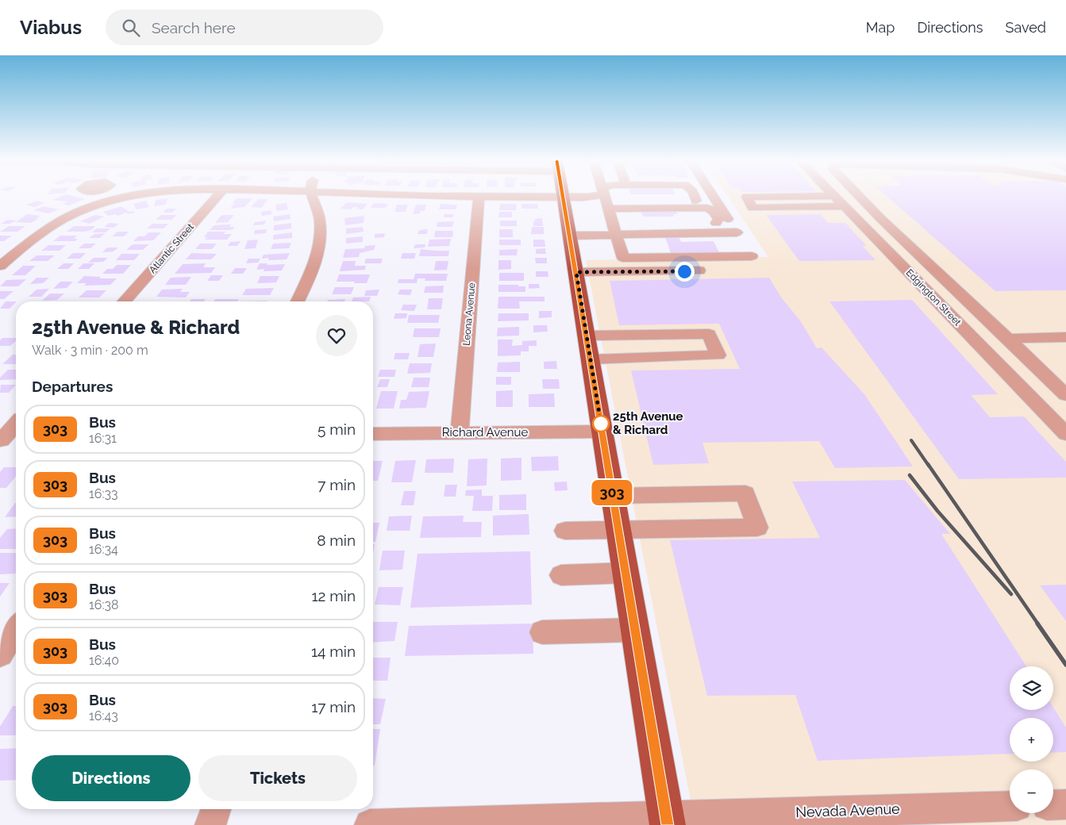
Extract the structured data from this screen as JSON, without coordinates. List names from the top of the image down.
{
  "streets": {
    "street": [
      "Atlantic Street",
      "Edgington Street",
      "Leona Avenue",
      "Richard Avenue",
      "Nevada Avenue"
    ]
  },
  "crossings": [
    ["Leona Avenue", "Richard Avenue"]
  ],
  "places": ["25th Avenue & Richard"],
  "lines": ["bus line 303"],
  "page": {
    "header": "Viabus",
    "search": "Search here",
    "nav": ["Map", "Directions", "Saved"],
    "on_map": "303",
    "heading": [
      ["25th Avenue & Richard", "Walk · 3 min · 200 m"],
      "Departures"
    ],
    "list": [
      {
        "mark": "303",
        "name": "Bus",
        "note": "16:31",
        "value": "5 min"
      },
      {
        "mark": "303",
        "name": "Bus",
        "note": "16:33",
        "value": "7 min"
      },
      {
        "mark": "303",
        "name": "Bus",
        "note": "16:34",
        "value": "8 min"
      },
      {
        "mark": "303",
        "name": "Bus",
        "note": "16:38",
        "value": "12 min"
      },
      {
        "mark": "303",
        "name": "Bus",
        "note": "16:40",
        "value": "14 min"
      },
      {
        "mark": "303",
        "name": "Bus",
        "note": "16:43",
        "value": "17 min"
      }
    ],
    "map_buttons": ["+", "−"],
    "buttons": ["Directions", "Tickets"]
  }
}
